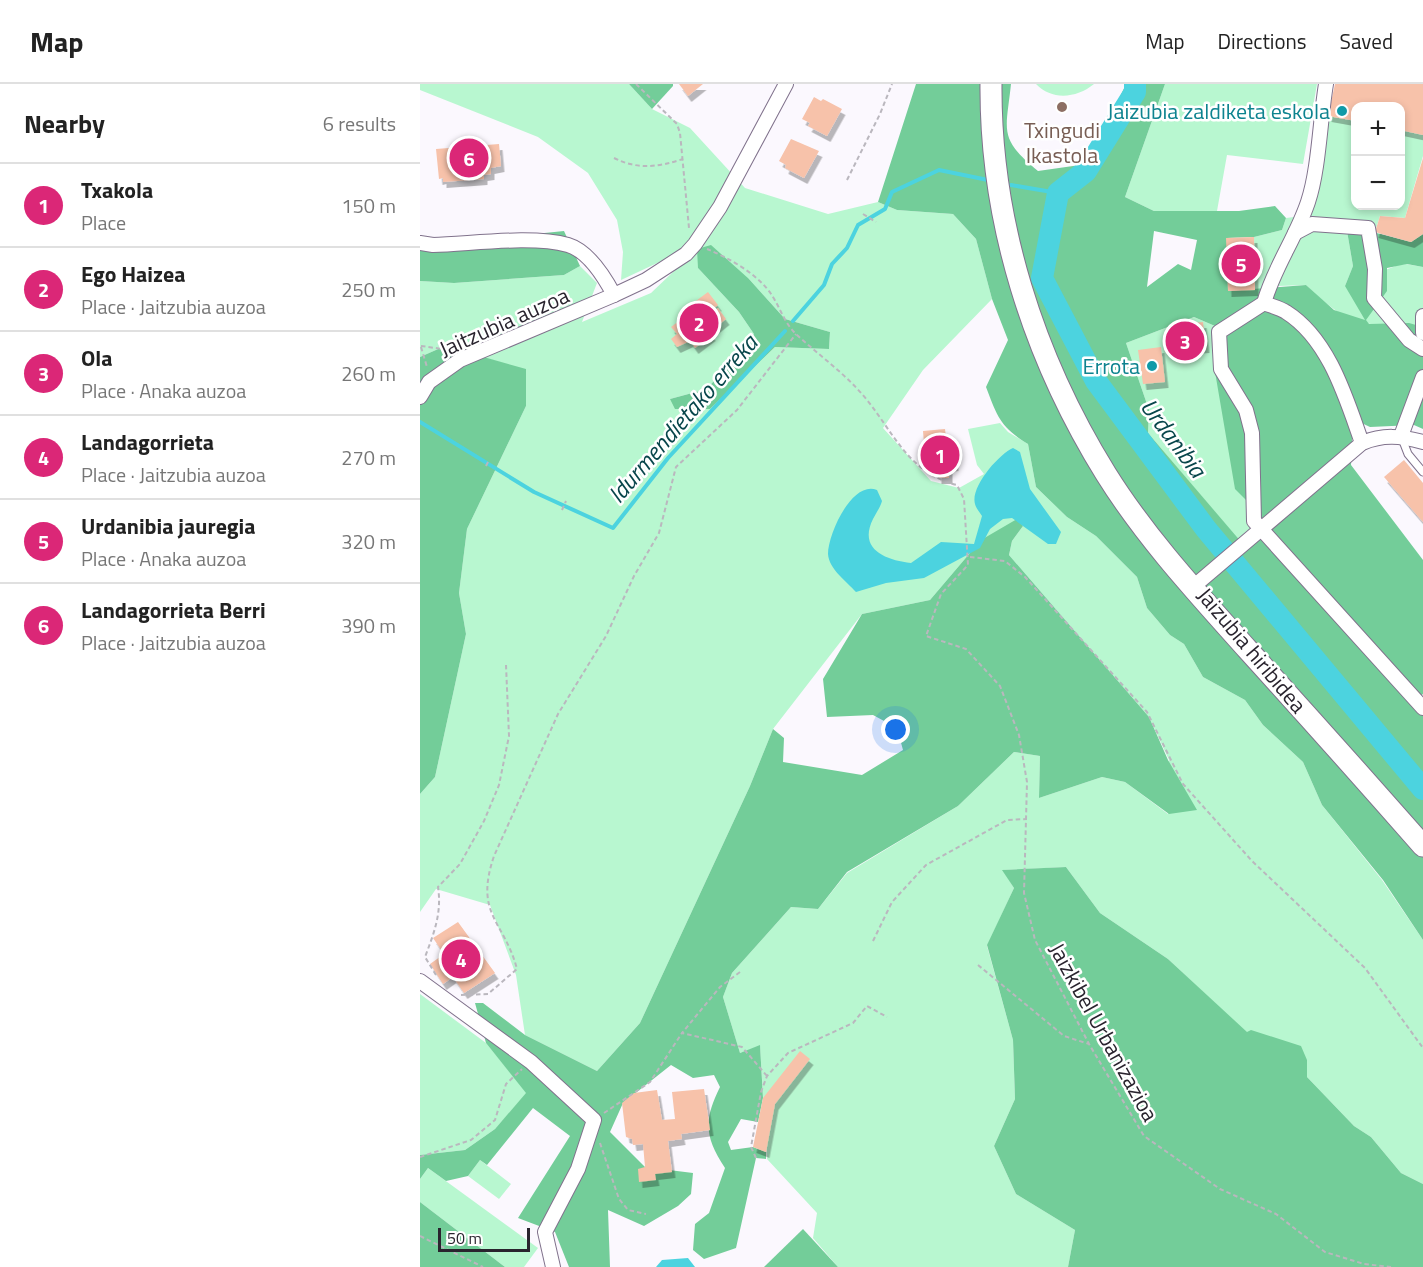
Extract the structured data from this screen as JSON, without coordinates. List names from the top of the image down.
{
  "streets": {
    "main road": ["Jaizubia hiribidea"],
    "street": ["Jaitzubia auzoa"],
    "path": ["Jaizkibel Urbanizazioa"]
  },
  "water": ["Idurmendietako erreka", "Urdanibia"],
  "places": ["Txingudi Ikastola", "Jaizubia zaldiketa eskola", "Errota"],
  "scale_bar": "50 m",
  "page": {
    "header": "Map",
    "nav": ["Map", "Directions", "Saved"],
    "heading": ["Nearby", "6 results"],
    "map_buttons": ["+", "−"],
    "pins": [
      "6",
      "5",
      "2",
      "3",
      "1",
      "4"
    ],
    "list": [
      {
        "mark": "1",
        "name": "Txakola",
        "note": "Place",
        "value": "150 m"
      },
      {
        "mark": "2",
        "name": "Ego Haizea",
        "note": "Place · Jaitzubia auzoa",
        "value": "250 m"
      },
      {
        "mark": "3",
        "name": "Ola",
        "note": "Place · Anaka auzoa",
        "value": "260 m"
      },
      {
        "mark": "4",
        "name": "Landagorrieta",
        "note": "Place · Jaitzubia auzoa",
        "value": "270 m"
      },
      {
        "mark": "5",
        "name": "Urdanibia jauregia",
        "note": "Place · Anaka auzoa",
        "value": "320 m"
      },
      {
        "mark": "6",
        "name": "Landagorrieta Berri",
        "note": "Place · Jaitzubia auzoa",
        "value": "390 m"
      }
    ],
    "scale": "50 m"
  }
}
